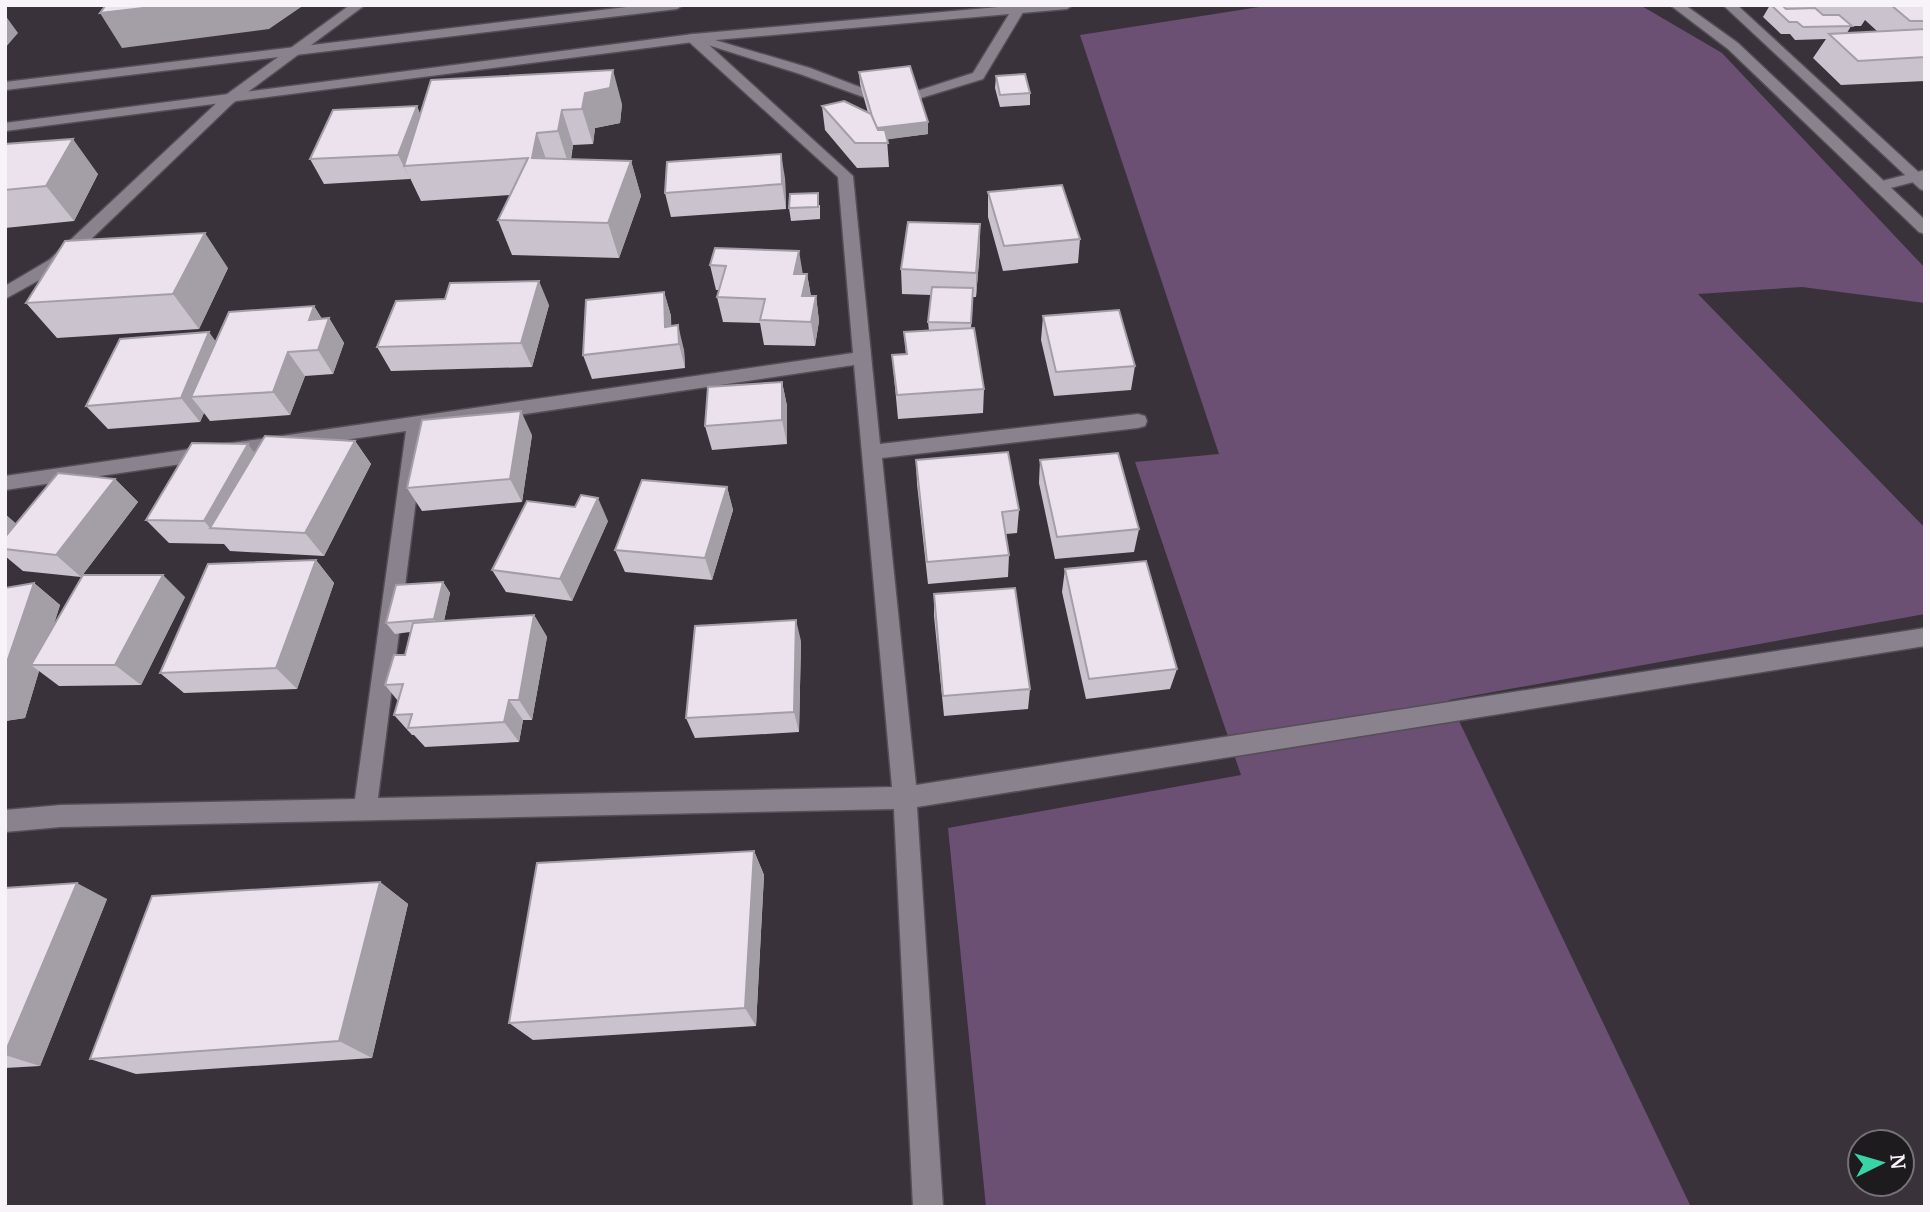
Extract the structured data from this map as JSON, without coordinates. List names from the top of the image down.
{
  "north": "right"
}
